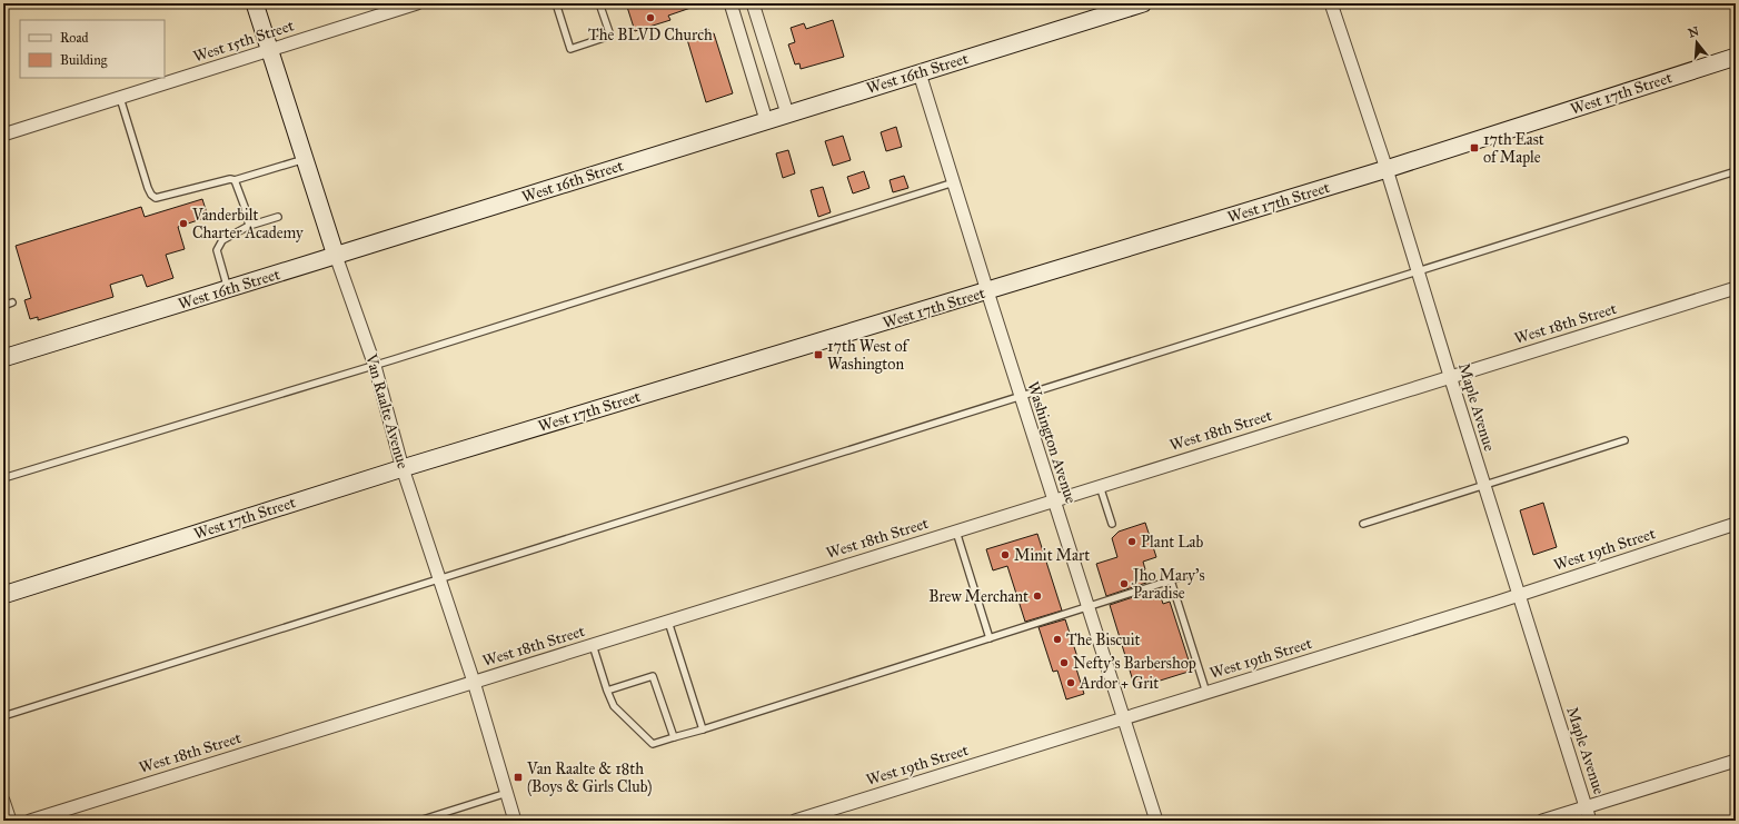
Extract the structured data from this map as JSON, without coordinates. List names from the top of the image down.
{
  "streets": {
    "street": [
      "West 15th Street",
      "West 16th Street",
      "West 17th Street",
      "West 18th Street",
      "Maple Avenue",
      "Van Raalte Avenue",
      "Washington Avenue",
      "West 19th Street"
    ]
  },
  "crossings": [
    ["West 15th Street", "Van Raalte Avenue"],
    ["West 16th Street", "Van Raalte Avenue"],
    ["West 16th Street", "Washington Avenue"],
    ["West 17th Street", "Maple Avenue"],
    ["West 17th Street", "Van Raalte Avenue"],
    ["West 17th Street", "Washington Avenue"],
    ["West 18th Street", "Maple Avenue"],
    ["West 18th Street", "Van Raalte Avenue"],
    ["West 18th Street", "Washington Avenue"],
    ["Maple Avenue", "West 19th Street"],
    ["Washington Avenue", "West 19th Street"]
  ],
  "places": {
    "other": [
      "The BLVD Church",
      "Vanderbilt Charter Academy",
      "Plant Lab",
      "Minit Mart",
      "Jho Mary's Paradise",
      "Brew Merchant",
      "The Biscuit",
      "Nefty's Barbershop",
      "Ardor + Grit"
    ],
    "transit": ["17th East of Maple", "17th West of Washington", "Van Raalte & 18th (Boys & Girls Club)"]
  },
  "legend": ["Road", "Building"],
  "north": "top"
}
